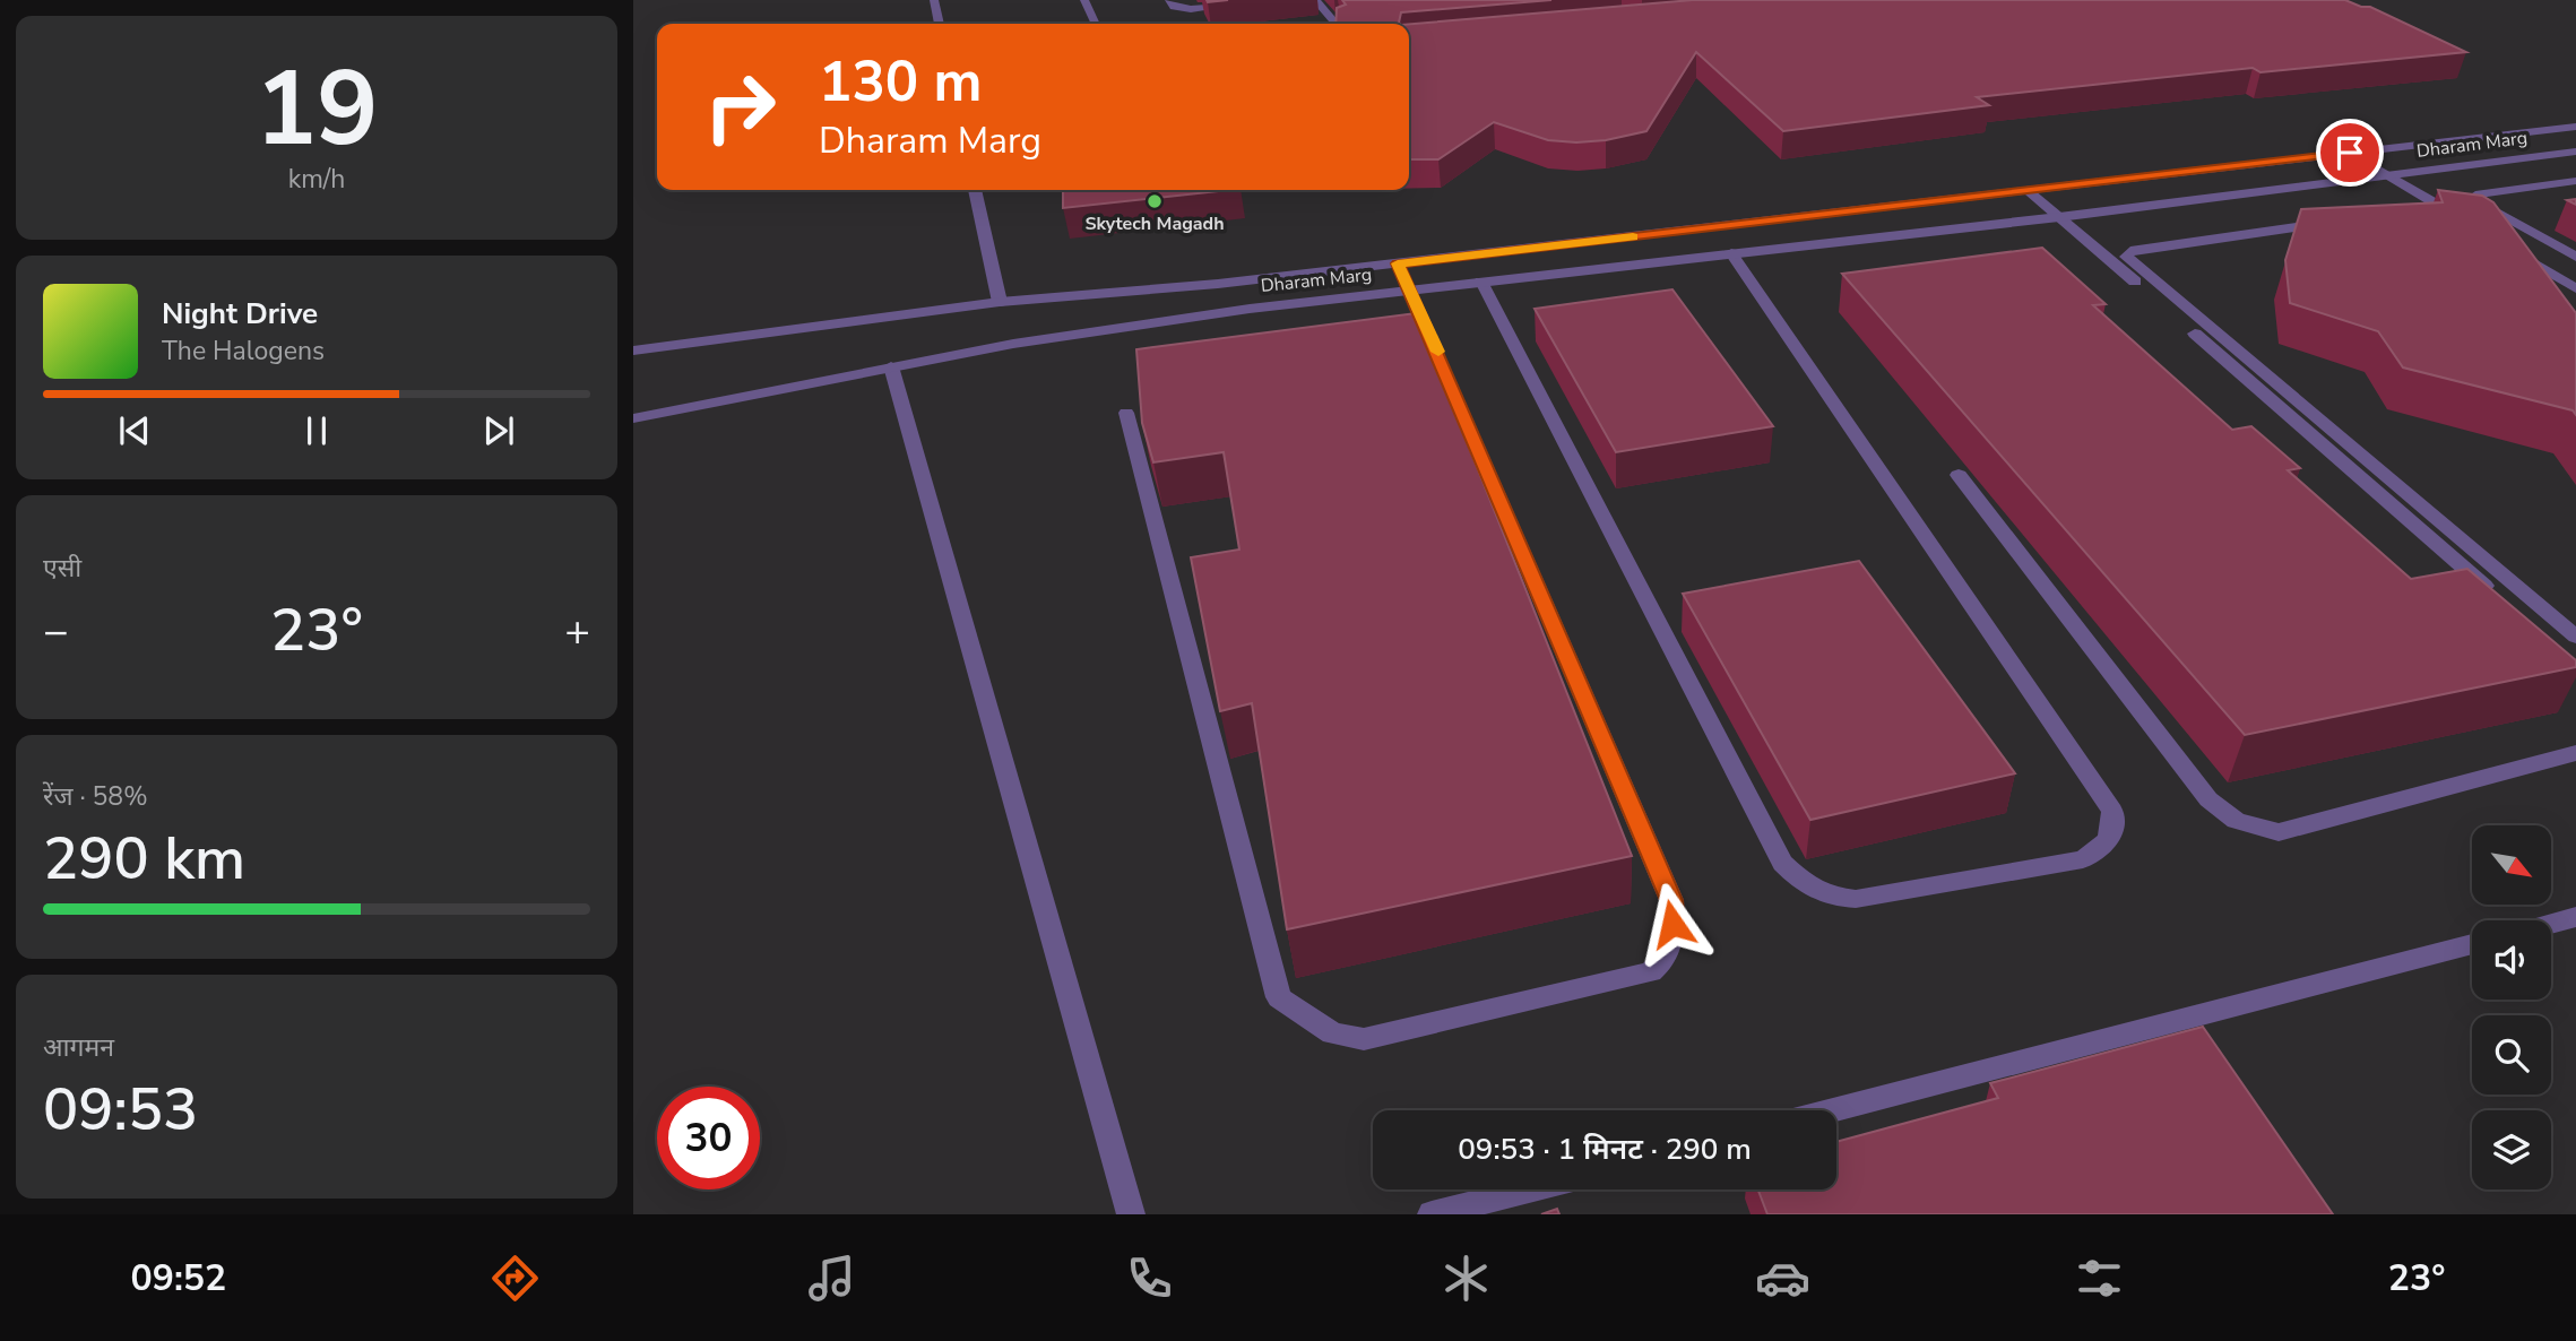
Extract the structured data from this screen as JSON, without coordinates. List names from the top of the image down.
{
  "streets": {
    "street": ["Dharam Marg"]
  },
  "places": ["Skytech Magadh"],
  "north": "bottom right",
  "page": {
    "tile": [
      ["19", "km/h"],
      "एसी",
      ["रेंज · 58%", "290 km"],
      ["आगमन", "09:53"]
    ],
    "turn": ["130 m", "Dharam Marg"],
    "song": ["Night Drive", "The Halogens"],
    "heat": ["−", "23°", "+"],
    "limit": "30",
    "trip": "09:53 · 1 मिनट · 290 m",
    "tabs": ["09:52", "23°"]
  }
}
